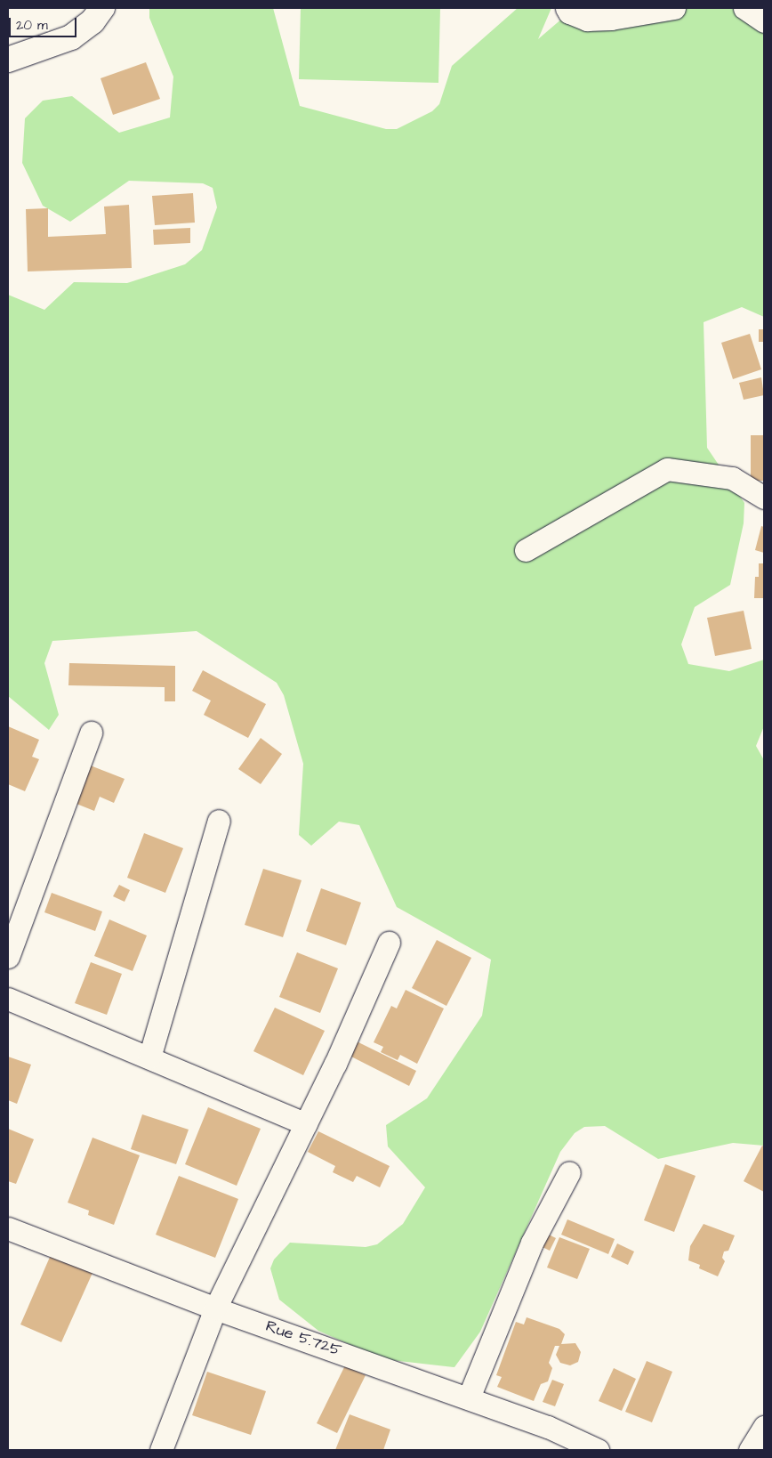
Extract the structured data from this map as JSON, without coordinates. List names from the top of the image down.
{
  "streets": {
    "street": ["Rue 5.725"]
  },
  "scale_bar": "20 m"
}
